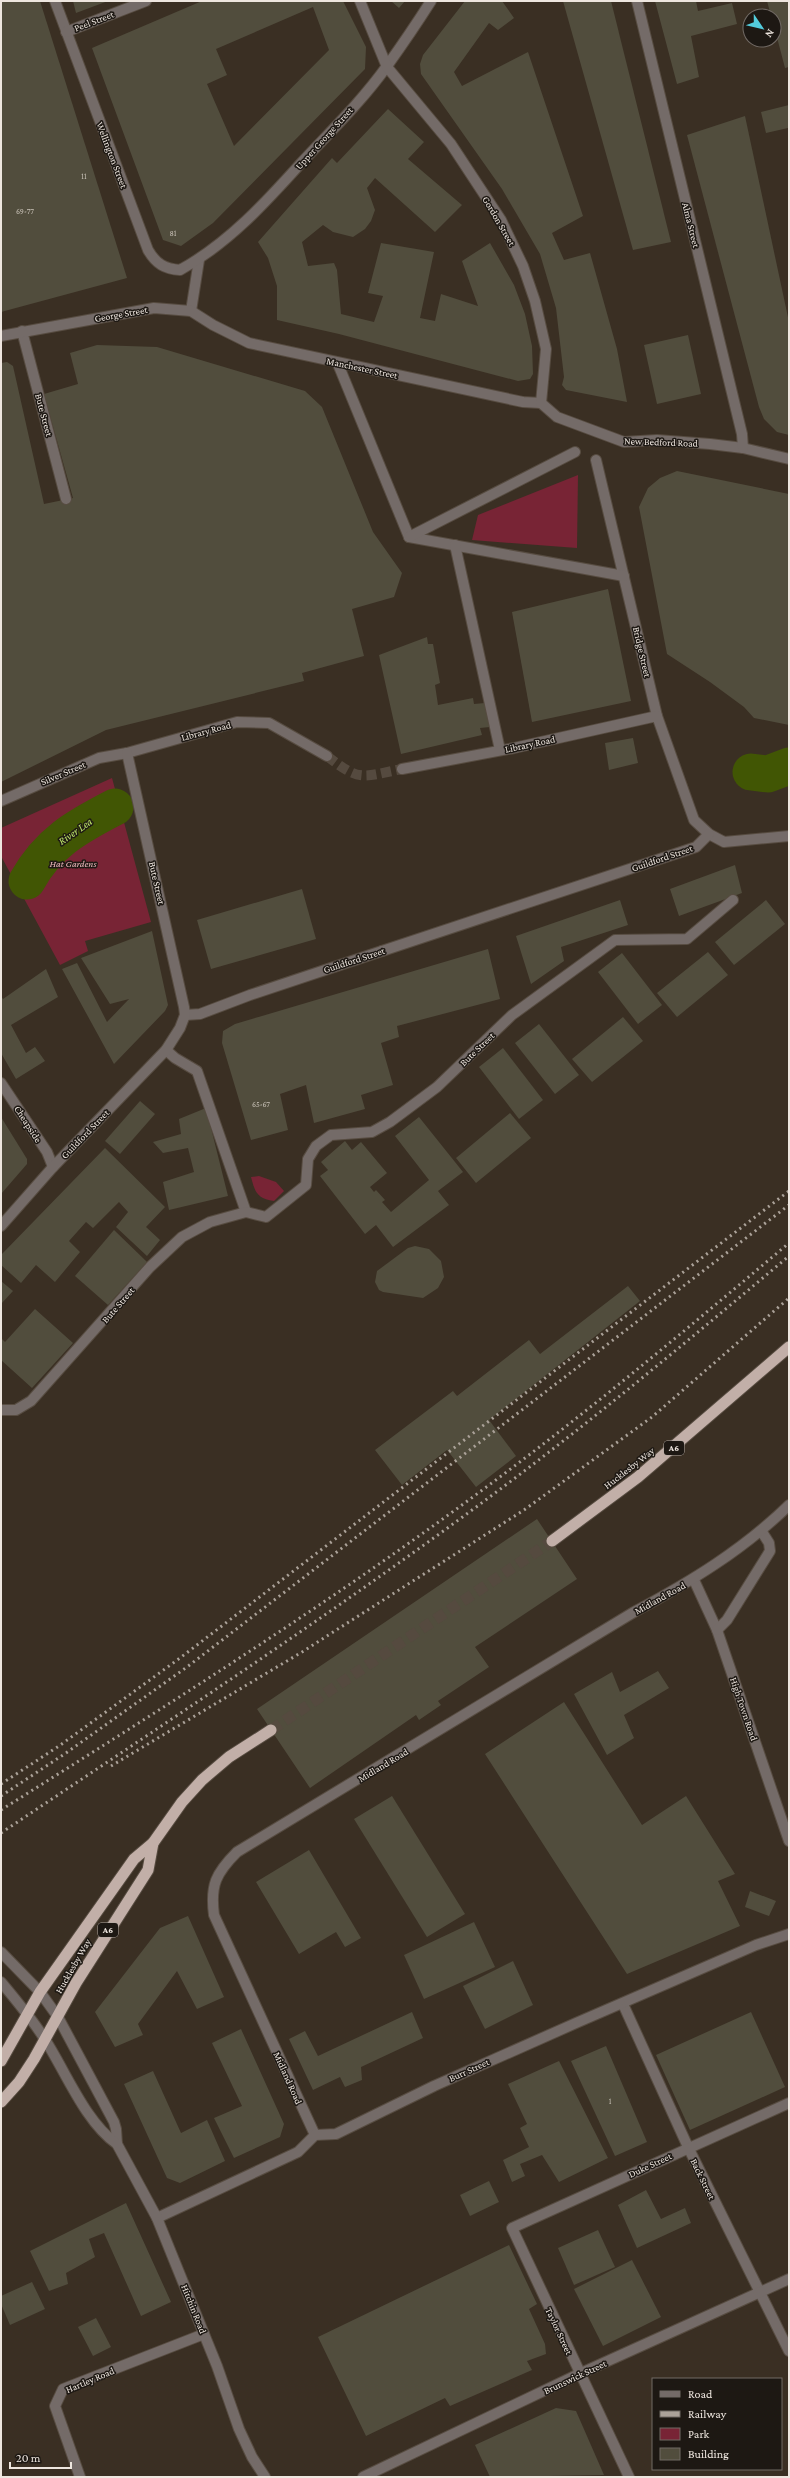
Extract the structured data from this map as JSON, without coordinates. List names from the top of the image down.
{
  "streets": {
    "highway": ["A6", "Hucklesby Way"],
    "street": [
      "Peel Street",
      "Upper George Street",
      "Wellington Street",
      "Gordon Street",
      "Alma Street",
      "George Street",
      "Manchester Street",
      "Bute Street",
      "New Bedford Road",
      "Bridge Street",
      "Library Road",
      "Silver Street",
      "Guildford Street",
      "Cheapside",
      "Midland Road",
      "High Town Road",
      "Burr Street",
      "Duke Street",
      "Back Street",
      "Hitchin Road",
      "Taylor Street",
      "Brunswick Street",
      "Hartley Road"
    ]
  },
  "crossings": [
    ["Peel Street", "Wellington Street"],
    ["Upper George Street", "Wellington Street"],
    ["Upper George Street", "Gordon Street"],
    ["Gordon Street", "Manchester Street"],
    ["Gordon Street", "New Bedford Road"],
    ["Alma Street", "New Bedford Road"],
    ["George Street", "Manchester Street"],
    ["George Street", "Bute Street"],
    ["Manchester Street", "New Bedford Road"],
    ["Bute Street", "Library Road"],
    ["Bute Street", "Silver Street"],
    ["Bute Street", "Guildford Street"],
    ["Bridge Street", "Library Road"],
    ["Bridge Street", "Guildford Street"],
    ["Library Road", "Silver Street"],
    ["Guildford Street", "Cheapside"],
    ["A6", "Hucklesby Way"],
    ["A6", "Hitchin Road"],
    ["Hucklesby Way", "Hitchin Road"],
    ["Midland Road", "High Town Road"],
    ["Midland Road", "Burr Street"],
    ["Burr Street", "Back Street"],
    ["Duke Street", "Back Street"],
    ["Duke Street", "Taylor Street"],
    ["Back Street", "Brunswick Street"],
    ["Hitchin Road", "Hartley Road"],
    ["Taylor Street", "Brunswick Street"]
  ],
  "water": ["River Lea"],
  "parks": ["Hat Gardens"],
  "house_numbers": [
    "11",
    "69-77",
    "81",
    "65-67",
    "1"
  ],
  "legend": [
    "Road",
    "Railway",
    "Park",
    "Building"
  ],
  "scale_bar": "20 m",
  "north": "bottom right"
}
